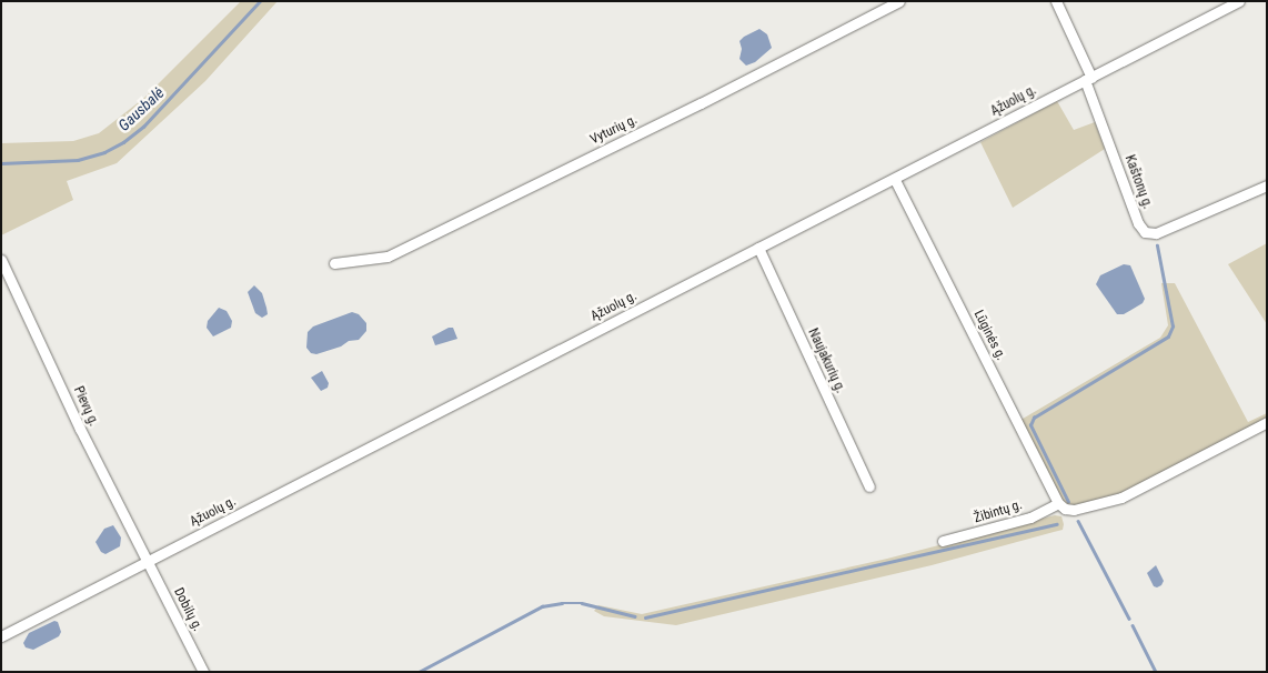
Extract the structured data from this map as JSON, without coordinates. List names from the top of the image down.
{
  "streets": {
    "street": [
      "Ąžuolų g.",
      "Vyturių g.",
      "Kaštonų g.",
      "Lūginės g.",
      "Naujakurių g.",
      "Pievų g.",
      "Žibintų g.",
      "Dobilų g."
    ]
  },
  "crossings": [
    ["Ąžuolų g.", "Kaštonų g."],
    ["Ąžuolų g.", "Lūginės g."],
    ["Ąžuolų g.", "Naujakurių g."],
    ["Ąžuolų g.", "Pievų g."],
    ["Ąžuolų g.", "Dobilų g."],
    ["Lūginės g.", "Žibintų g."],
    ["Pievų g.", "Dobilų g."]
  ],
  "water": ["Gausbalė"]
}
